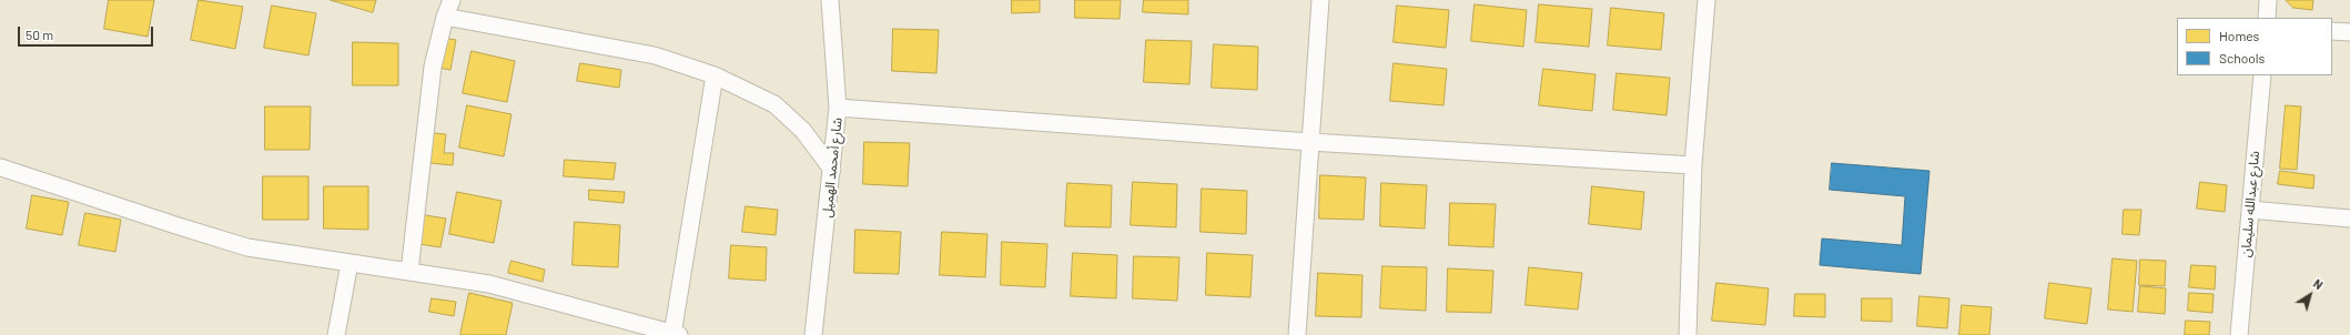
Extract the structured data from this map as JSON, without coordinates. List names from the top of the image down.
{
  "streets": {
    "street": ["شارع أمحمد الهميل", "شارع عبدالله سليمان"]
  },
  "legend": ["Homes", "Schools"],
  "scale_bar": "50 m",
  "north": "top right"
}
